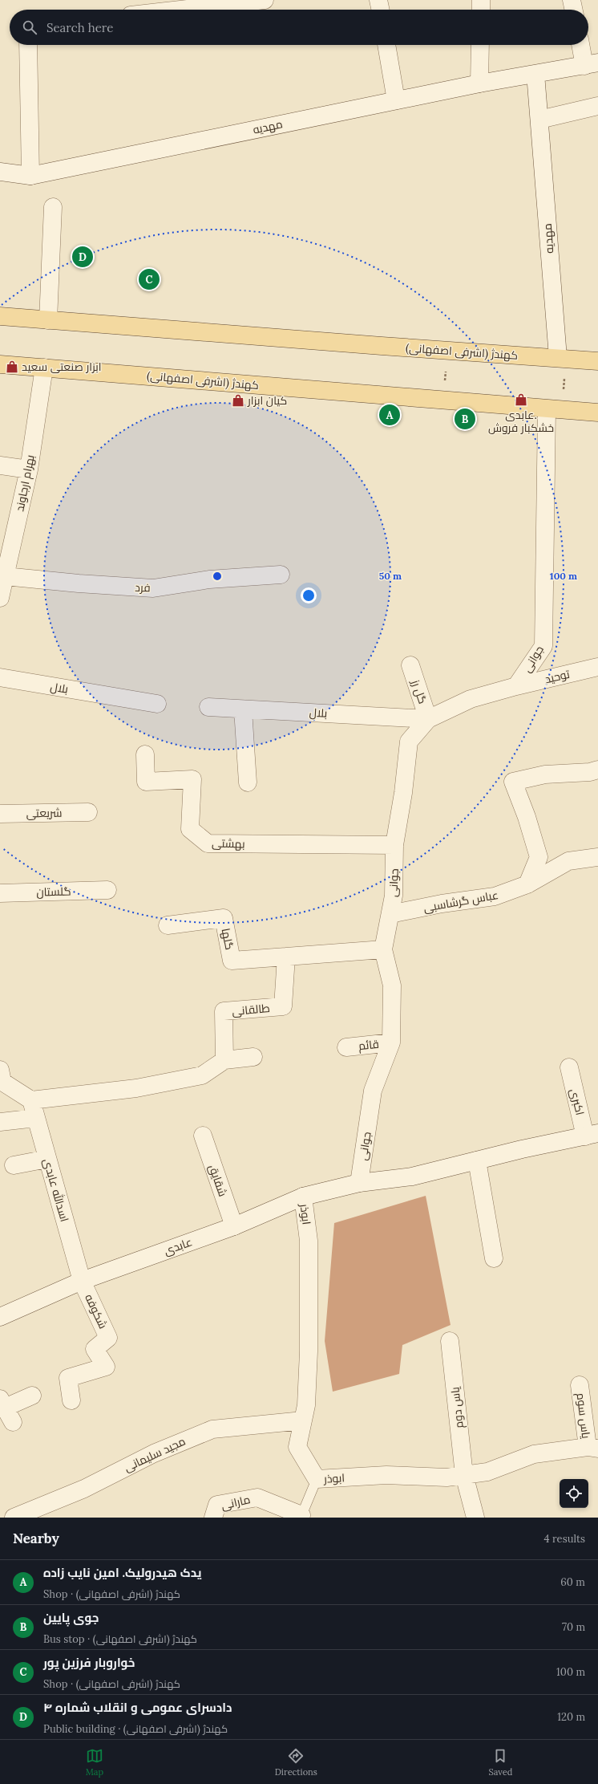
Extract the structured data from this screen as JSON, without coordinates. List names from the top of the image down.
{
  "streets": {
    "main road": ["کهندژ (اشرفی اصفهانی)"],
    "street": [
      "مهدیه",
      "بهرام ارجاوند",
      "فرد",
      "جوانی",
      "توحید",
      "بلال",
      "گل رز",
      "شریعتی",
      "بهشتی",
      "گلستان",
      "عباس گرشاسبی",
      "گلها",
      "طالقانی",
      "قائم",
      "اکبری",
      "شقایق",
      "اسدالله عابدی",
      "ابوذر",
      "عابدی",
      "شکوفه",
      "یاس دوم",
      "یاس سوم",
      "مجید سلیمانی",
      "مارانی"
    ]
  },
  "crossings": [
    ["مهدیه", "کهندژ (اشرفی اصفهانی)"],
    ["کهندژ (اشرفی اصفهانی)", "بهرام ارجاوند"],
    ["کهندژ (اشرفی اصفهانی)", "جوانی"],
    ["بهرام ارجاوند", "فرد"],
    ["جوانی", "توحید"],
    ["جوانی", "بلال"],
    ["جوانی", "گل رز"],
    ["جوانی", "بهشتی"],
    ["جوانی", "عباس گرشاسبی"],
    ["جوانی", "قائم"],
    ["جوانی", "عابدی"],
    ["بلال", "گل رز"],
    ["گلها", "طالقانی"],
    ["شقایق", "عابدی"],
    ["اسدالله عابدی", "عابدی"],
    ["اسدالله عابدی", "شکوفه"],
    ["ابوذر", "عابدی"],
    ["ابوذر", "یاس دوم"],
    ["ابوذر", "یاس سوم"],
    ["ابوذر", "مجید سلیمانی"],
    ["عابدی", "شکوفه"]
  ],
  "places": {
    "shop": ["ابزار صنعتی سعید", "عابدی. خشکبار فروش", "کیان ابزار"]
  },
  "page": {
    "search": "Search here",
    "pins": [
      "D",
      "C",
      "A",
      "B"
    ],
    "heading": ["Nearby", "4 results"],
    "list": [
      {
        "mark": "A",
        "name": "یدک هیدرولیک. امین نایب زاده",
        "note": "Shop · کهندژ (اشرفی اصفهانی)",
        "value": "60 m"
      },
      {
        "mark": "B",
        "name": "جوی پایین",
        "note": "Bus stop · کهندژ (اشرفی اصفهانی)",
        "value": "70 m"
      },
      {
        "mark": "C",
        "name": "خواروبار فرزین پور",
        "note": "Shop · کهندژ (اشرفی اصفهانی)",
        "value": "100 m"
      },
      {
        "mark": "D",
        "name": "دادسرای عمومی و انقلاب شماره ۴",
        "note": "Public building · کهندژ (اشرفی اصفهانی)",
        "value": "120 m"
      }
    ],
    "nav": ["Map", "Directions", "Saved"]
  },
  "rings": ["50 m", "100 m"]
}
